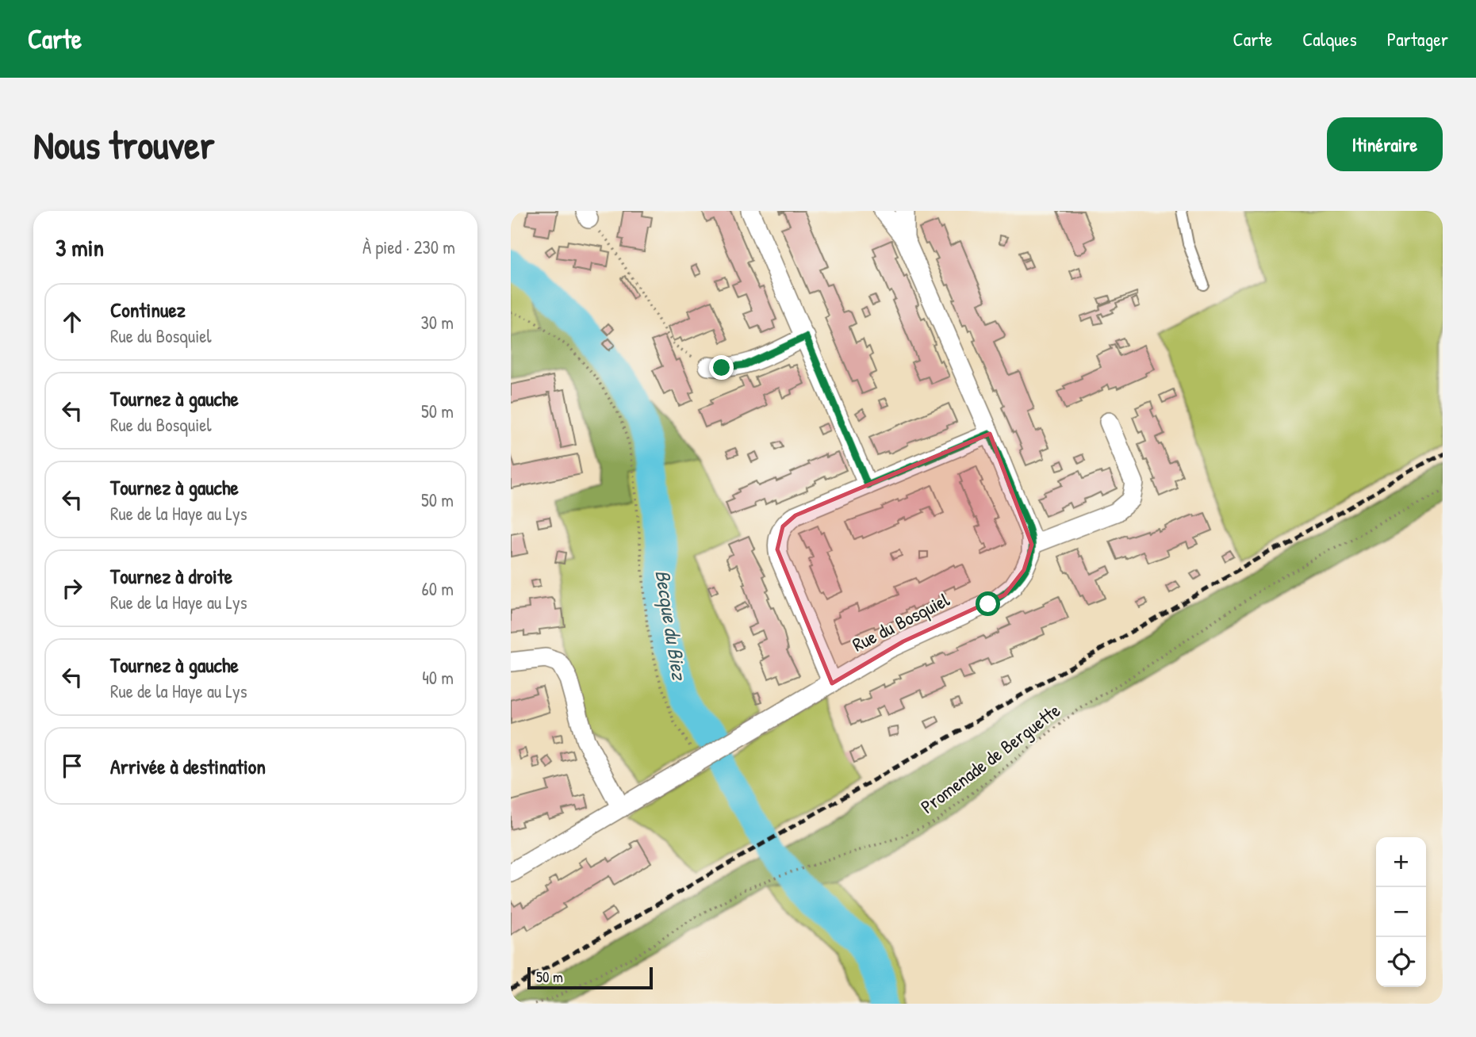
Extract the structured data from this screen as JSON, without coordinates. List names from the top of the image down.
{
  "streets": {
    "street": ["Rue du Bosquiel"],
    "path": ["Promenade de Berguette"]
  },
  "water": ["Becque du Biez"],
  "scale_bar": "50 m",
  "page": {
    "header": "Carte",
    "nav": ["Carte", "Calques", "Partager"],
    "buttons": "Itinéraire",
    "title": "Nous trouver",
    "heading": ["3 min", "À pied · 230 m"],
    "list": [
      ["Continuez", "Rue du Bosquiel", "30 m"],
      ["Tournez à gauche", "Rue du Bosquiel", "50 m"],
      ["Tournez à gauche", "Rue de la Haye au Lys", "50 m"],
      ["Tournez à droite", "Rue de la Haye au Lys", "60 m"],
      ["Tournez à gauche", "Rue de la Haye au Lys", "40 m"],
      "Arrivée à destination"
    ],
    "map_buttons": ["+", "−"],
    "scale": "50 m"
  }
}
